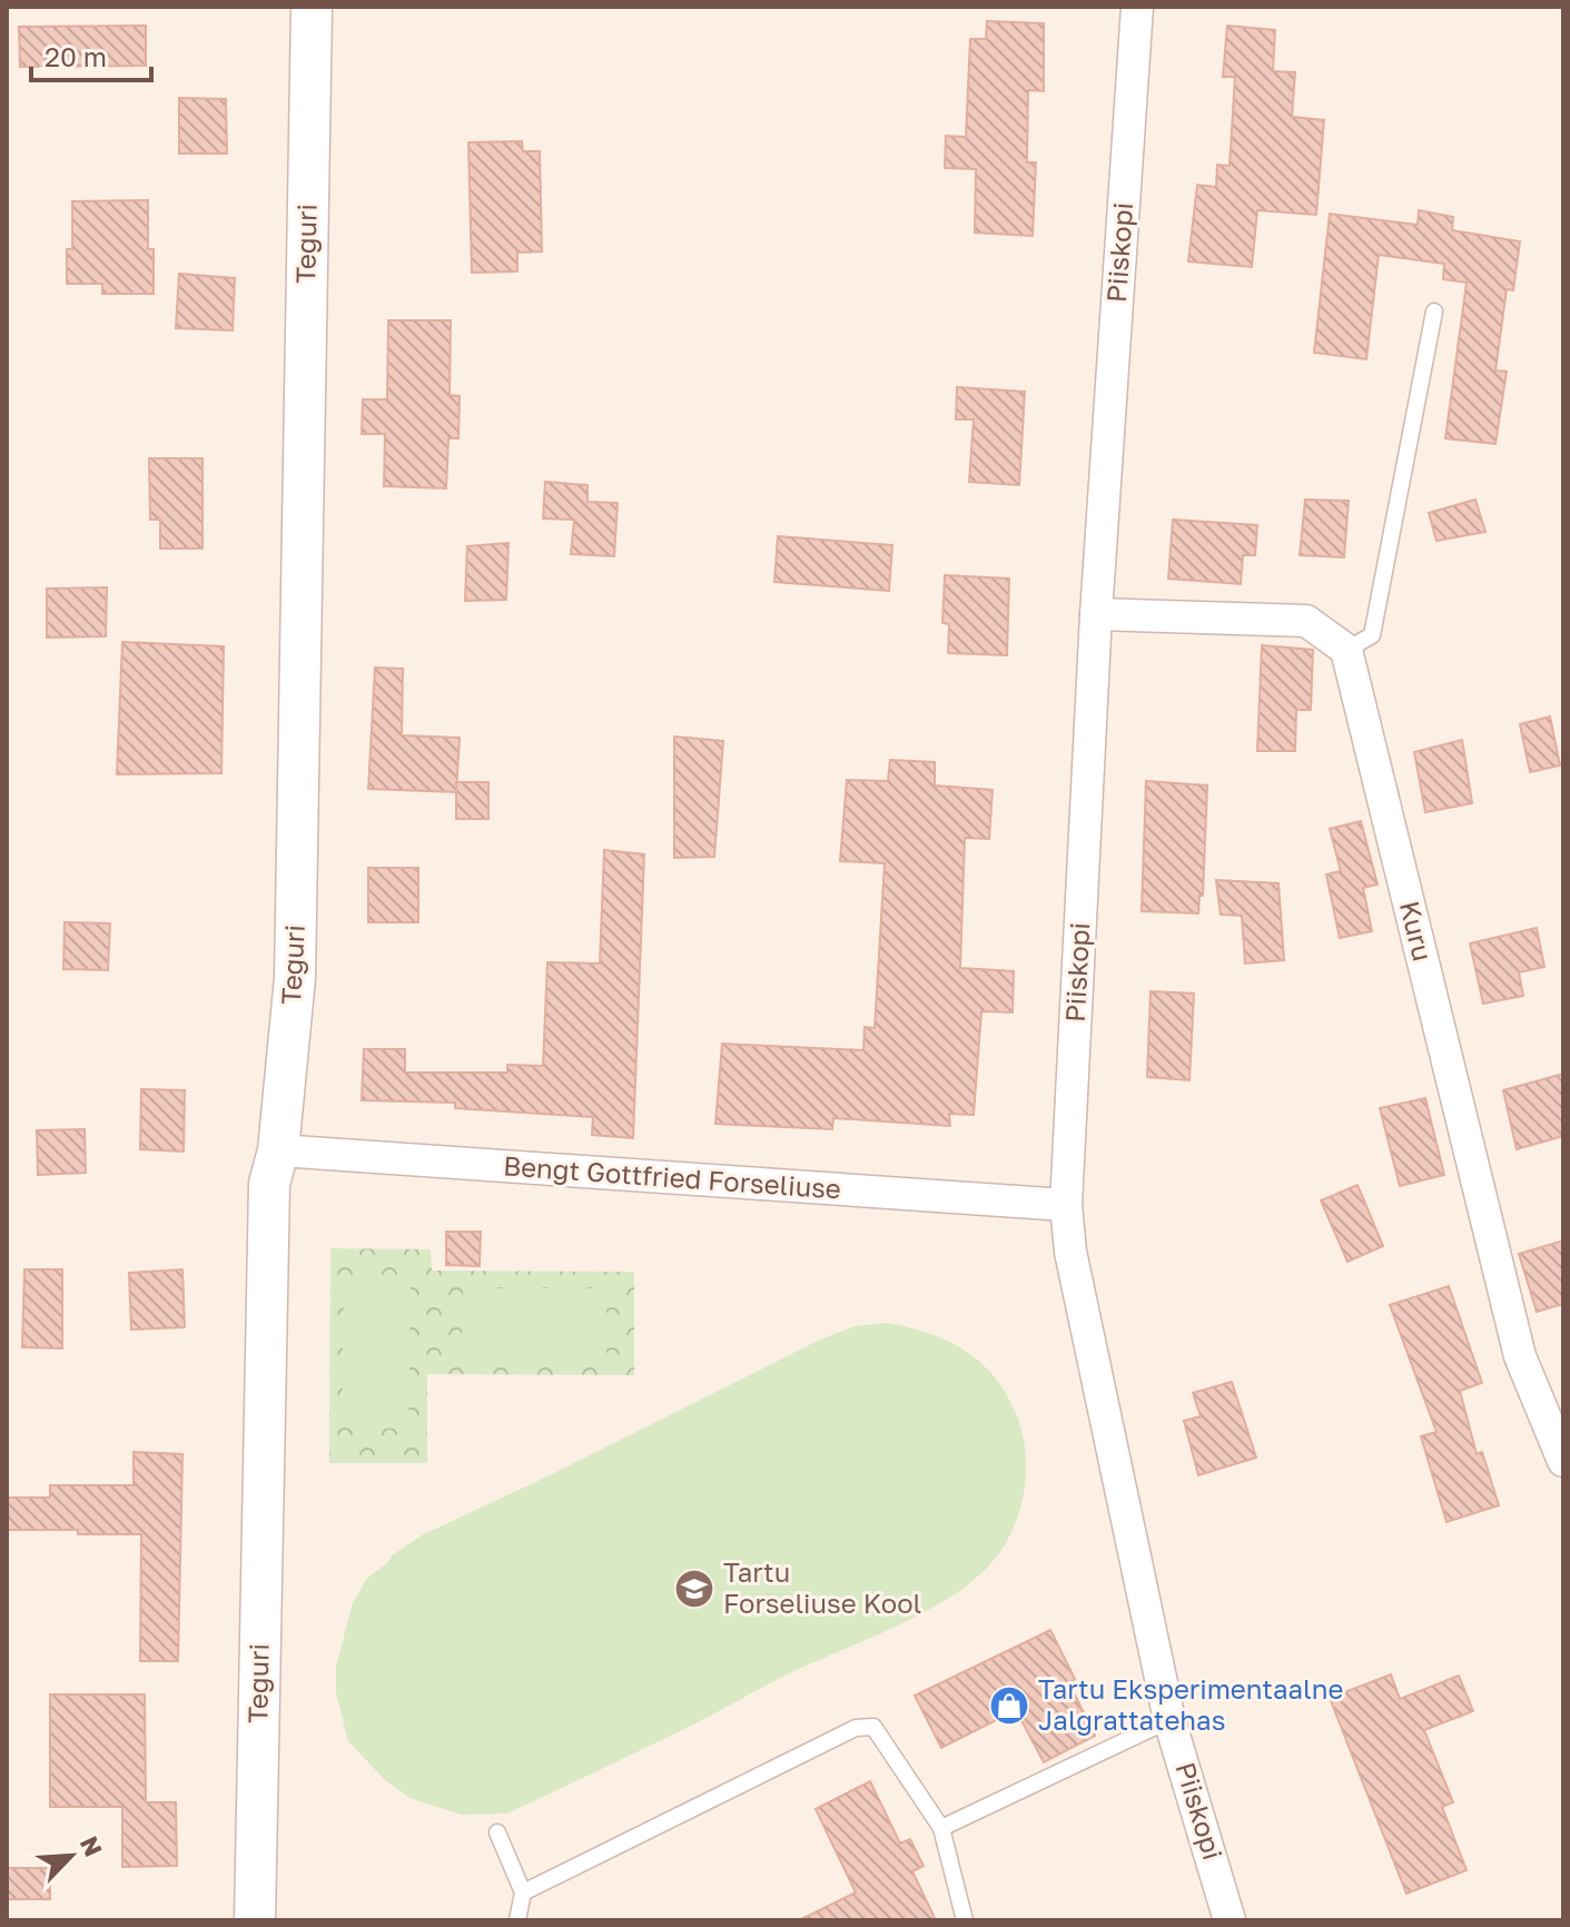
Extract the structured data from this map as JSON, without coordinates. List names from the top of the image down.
{
  "streets": {
    "street": [
      "Teguri",
      "Piiskopi",
      "Kuru",
      "Bengt Gottfried Forseliuse"
    ]
  },
  "crossings": [
    ["Teguri", "Bengt Gottfried Forseliuse"],
    ["Piiskopi", "Bengt Gottfried Forseliuse"]
  ],
  "places": {
    "school or university": ["Tartu Forseliuse Kool"],
    "shop": ["Tartu Eksperimentaalne Jalgrattatehas"]
  },
  "scale_bar": "20 m",
  "north": "top right"
}
